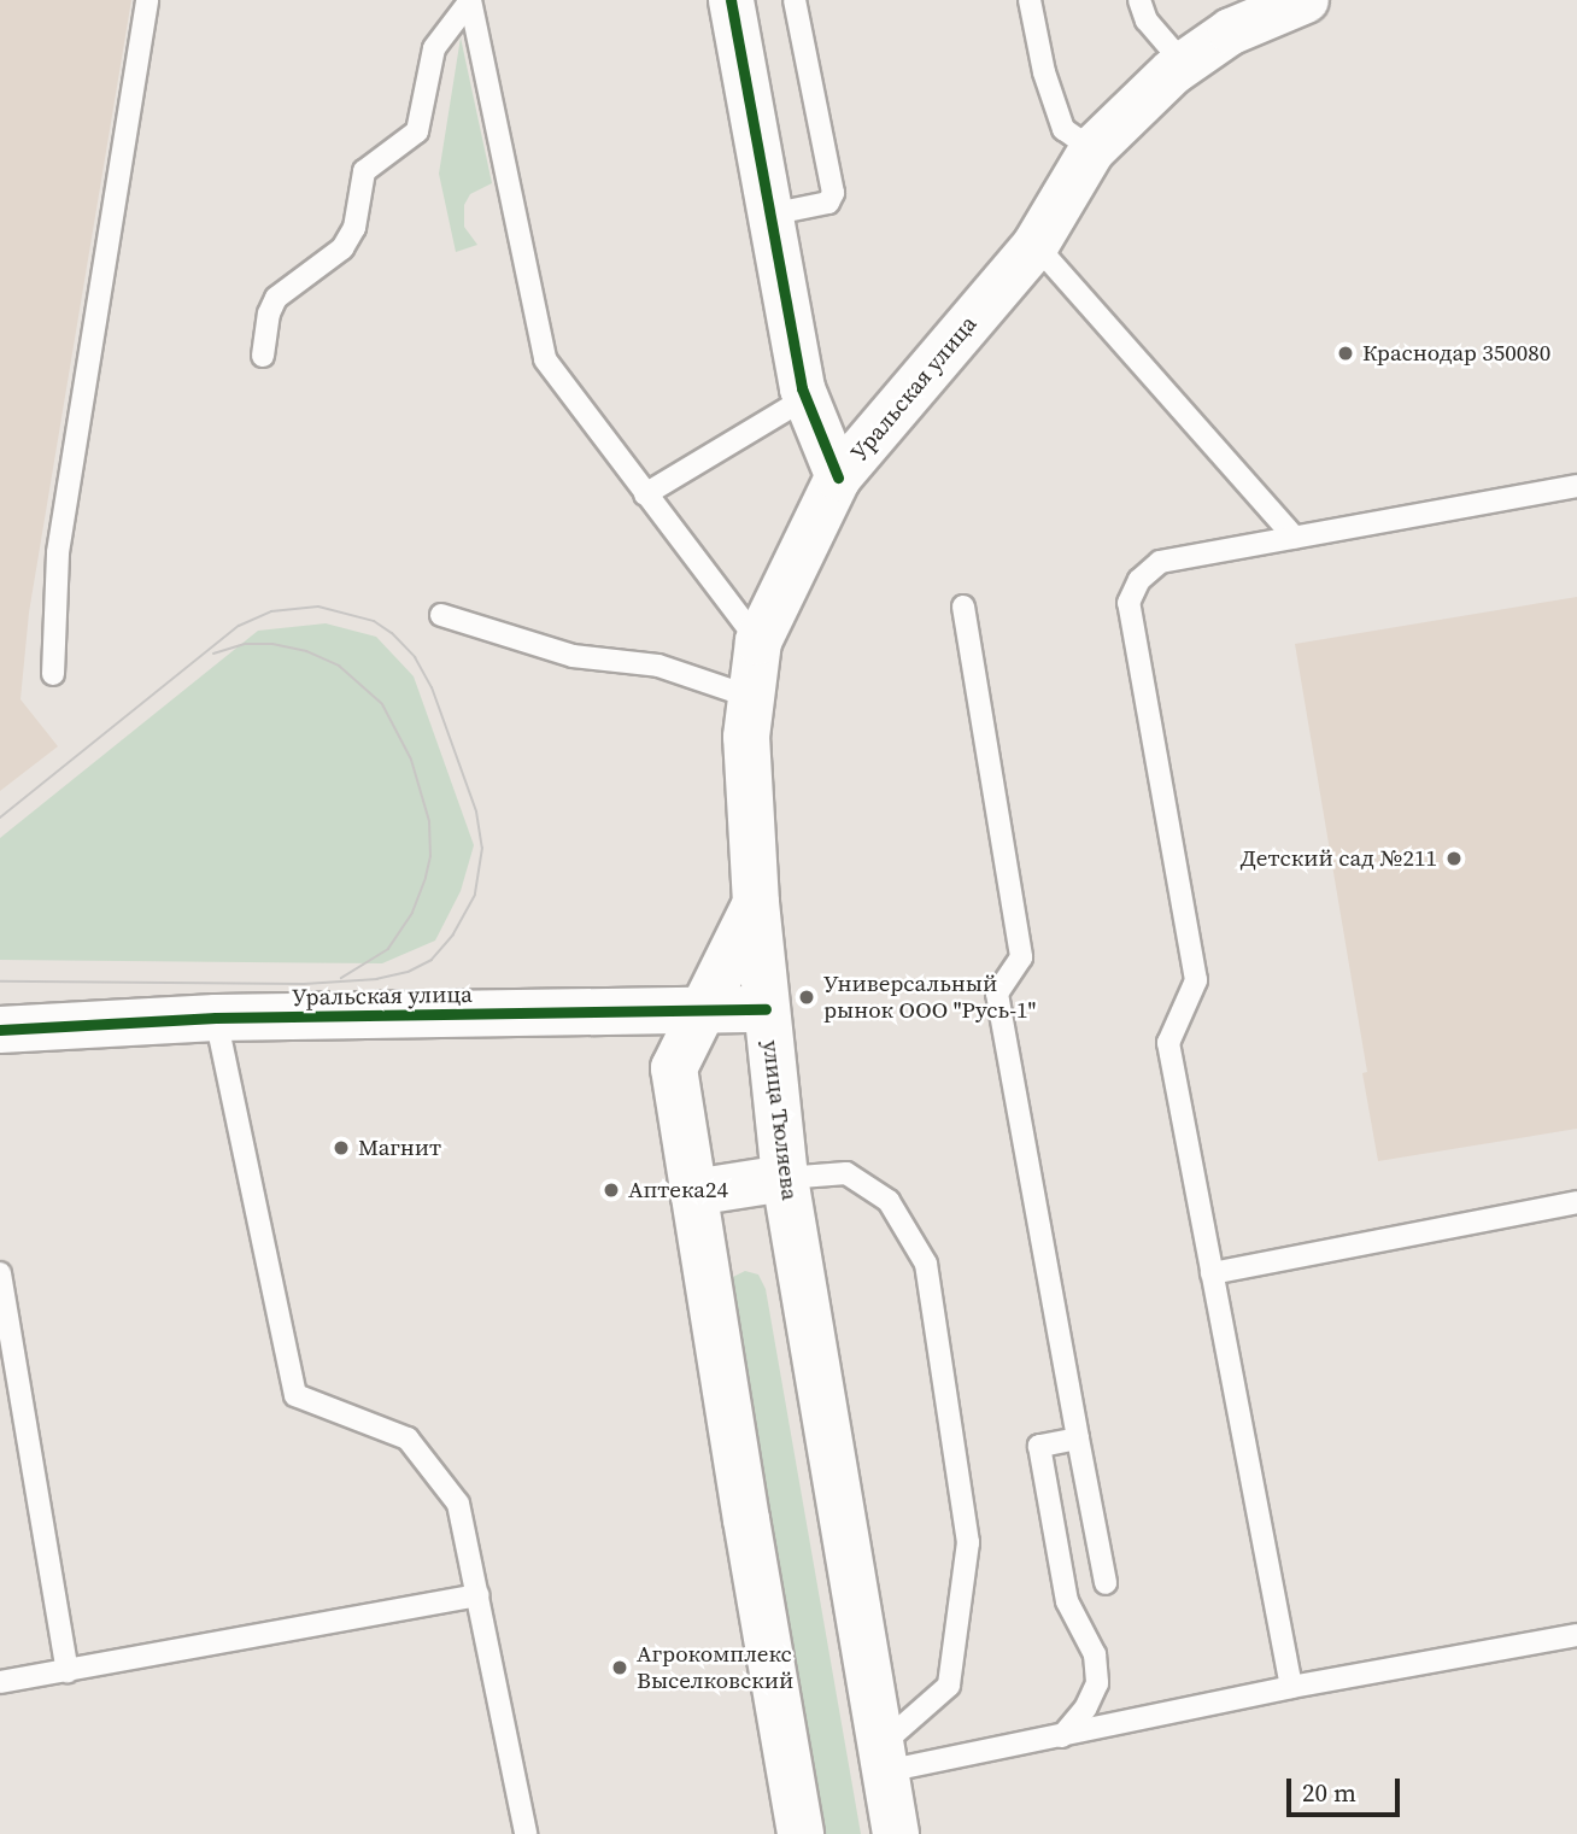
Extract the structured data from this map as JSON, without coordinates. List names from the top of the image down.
{
  "streets": {
    "main road": ["Уральская улица", "улица Тюляева"]
  },
  "crossings": [
    ["Уральская улица", "улица Тюляева"]
  ],
  "places": [
    "Краснодар 350080",
    "Детский сад №211",
    "Универсальный рынок ООО \"Русь-1\"",
    "Магнит",
    "Аптека24",
    "Агрокомплекс Выселковский"
  ],
  "scale_bar": "20 m"
}
